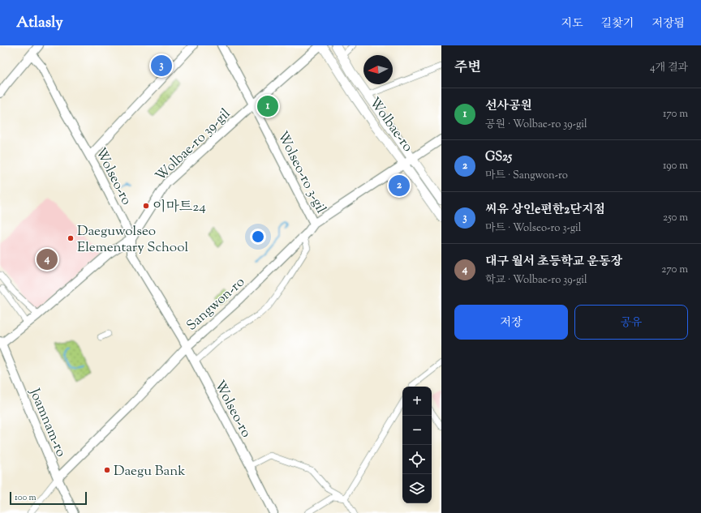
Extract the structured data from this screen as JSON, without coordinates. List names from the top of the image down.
{
  "streets": {
    "main road": ["Wolbae-ro"],
    "street": [
      "Wolbae-ro 39-gil",
      "Wolseo-ro 3-gil",
      "Wolseo-ro",
      "Sangwon-ro",
      "Joamnam-ro"
    ]
  },
  "crossings": [
    ["Wolbae-ro", "Wolbae-ro 39-gil"],
    ["Wolbae-ro", "Sangwon-ro"],
    ["Wolbae-ro 39-gil", "Wolseo-ro 3-gil"],
    ["Wolbae-ro 39-gil", "Wolseo-ro"],
    ["Wolbae-ro 39-gil", "Joamnam-ro"],
    ["Wolseo-ro 3-gil", "Sangwon-ro"],
    ["Wolseo-ro", "Sangwon-ro"],
    ["Sangwon-ro", "Joamnam-ro"]
  ],
  "places": ["이마트24", "Daeguwolseo Elementary School", "Daegu Bank"],
  "scale_bar": "100 m",
  "north": "left",
  "page": {
    "header": "Atlasly",
    "nav": ["지도", "길찾기", "저장됨"],
    "heading": ["주변", "4개 결과"],
    "pins": [
      "3",
      "1",
      "2",
      "4"
    ],
    "list": [
      {
        "mark": "1",
        "name": "선사공원",
        "note": "공원 · Wolbae-ro 39-gil",
        "value": "170 m"
      },
      {
        "mark": "2",
        "name": "GS25",
        "note": "마트 · Sangwon-ro",
        "value": "190 m"
      },
      {
        "mark": "3",
        "name": "씨유 상인e편한2단지점",
        "note": "마트 · Wolseo-ro 3-gil",
        "value": "250 m"
      },
      {
        "mark": "4",
        "name": "대구 월서 초등학교 운동장",
        "note": "학교 · Wolbae-ro 39-gil",
        "value": "270 m"
      }
    ],
    "buttons": ["저장", "공유"],
    "map_buttons": ["+", "−"],
    "scale": "100 m"
  }
}
